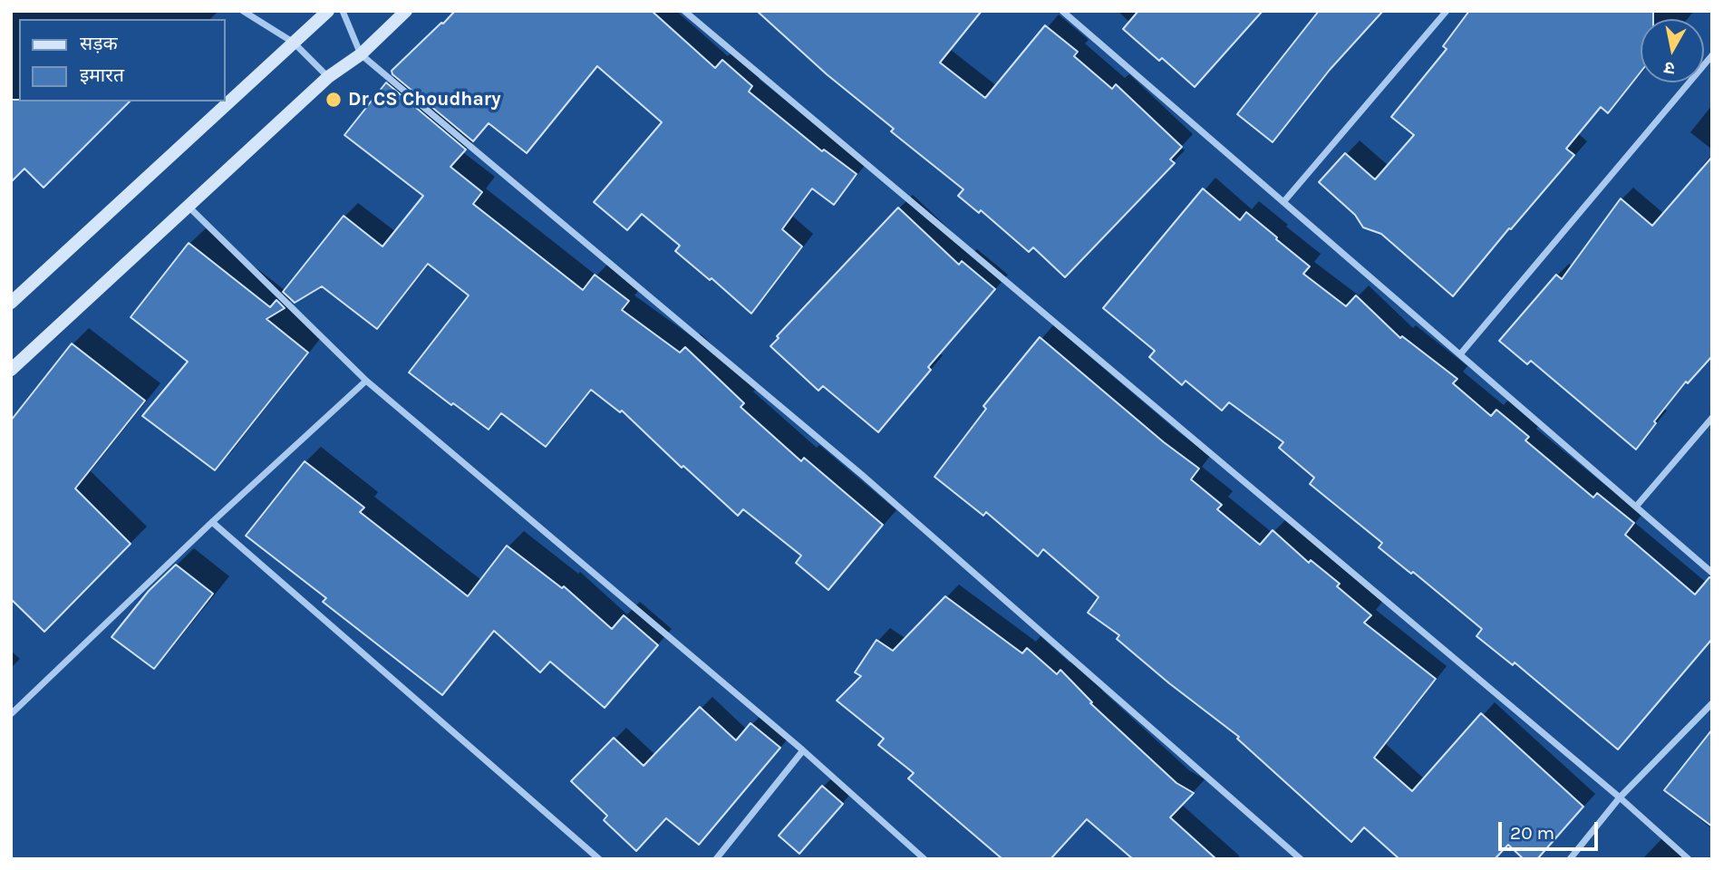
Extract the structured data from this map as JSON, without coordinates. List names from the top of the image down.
{
  "places": ["Dr CS Choudhary"],
  "legend": ["सड़क", "इमारत"],
  "scale_bar": "20 m",
  "north": "bottom"
}
